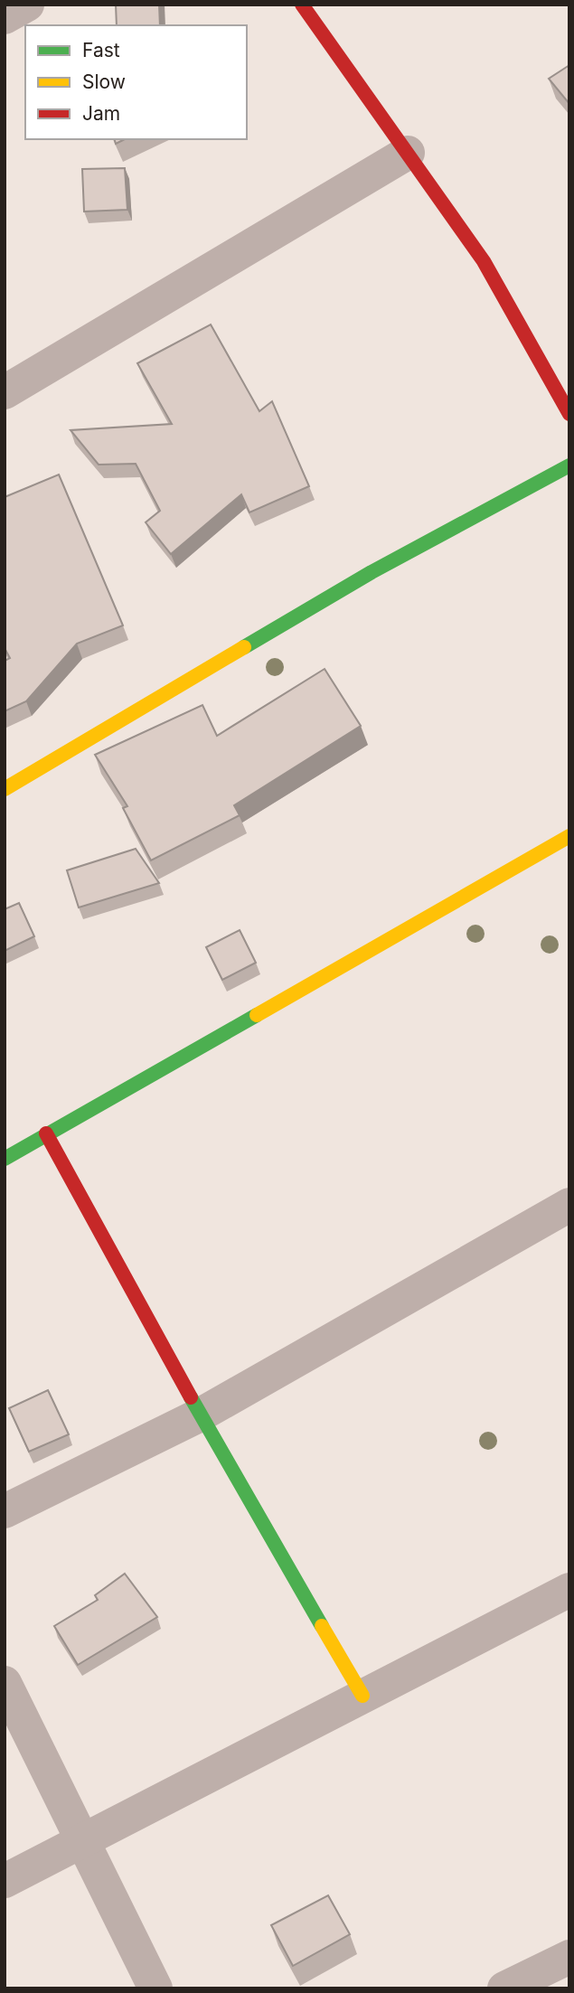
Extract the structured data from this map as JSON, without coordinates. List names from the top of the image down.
{
  "legend": ["Fast", "Slow", "Jam"]
}
